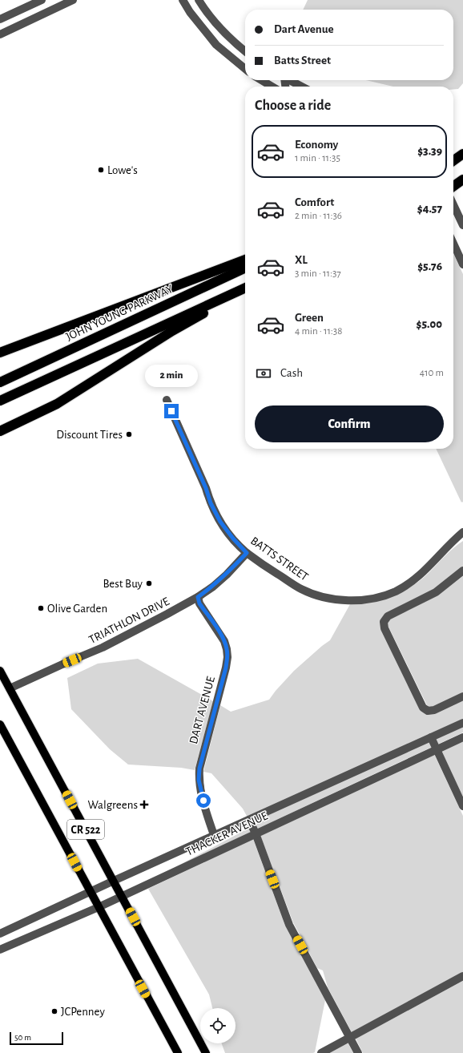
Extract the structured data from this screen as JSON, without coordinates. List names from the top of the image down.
{
  "streets": {
    "highway": ["JOHN YOUNG PARKWAY"],
    "main road": ["CR 522"],
    "street": [
      "BATTS STREET",
      "TRIATHLON DRIVE",
      "DART AVENUE",
      "THACKER AVENUE"
    ]
  },
  "crossings": [
    ["BATTS STREET", "TRIATHLON DRIVE"],
    ["TRIATHLON DRIVE", "DART AVENUE"],
    ["TRIATHLON DRIVE", "CR 522"],
    ["DART AVENUE", "THACKER AVENUE"],
    ["CR 522", "THACKER AVENUE"]
  ],
  "places": {
    "other": [
      "Lowe's",
      "Discount Tires",
      "Best Buy",
      "Olive Garden",
      "JCPenney"
    ],
    "health": ["Walgreens"]
  },
  "scale_bar": "50 m",
  "page": {
    "banner": ["Dart Avenue", "Batts Street"],
    "heading": "Choose a ride",
    "list": [
      {
        "name": "Economy",
        "note": "1 min · 11:35",
        "value": "$3.39"
      },
      {
        "name": "Comfort",
        "note": "2 min · 11:36",
        "value": "$4.57"
      },
      {
        "name": "XL",
        "note": "3 min · 11:37",
        "value": "$5.76"
      },
      {
        "name": "Green",
        "note": "4 min · 11:38",
        "value": "$5.00"
      }
    ],
    "pay": ["Cash", "410 m"],
    "bubble": "2 min",
    "buttons": "Confirm",
    "scale": "50 m"
  }
}
